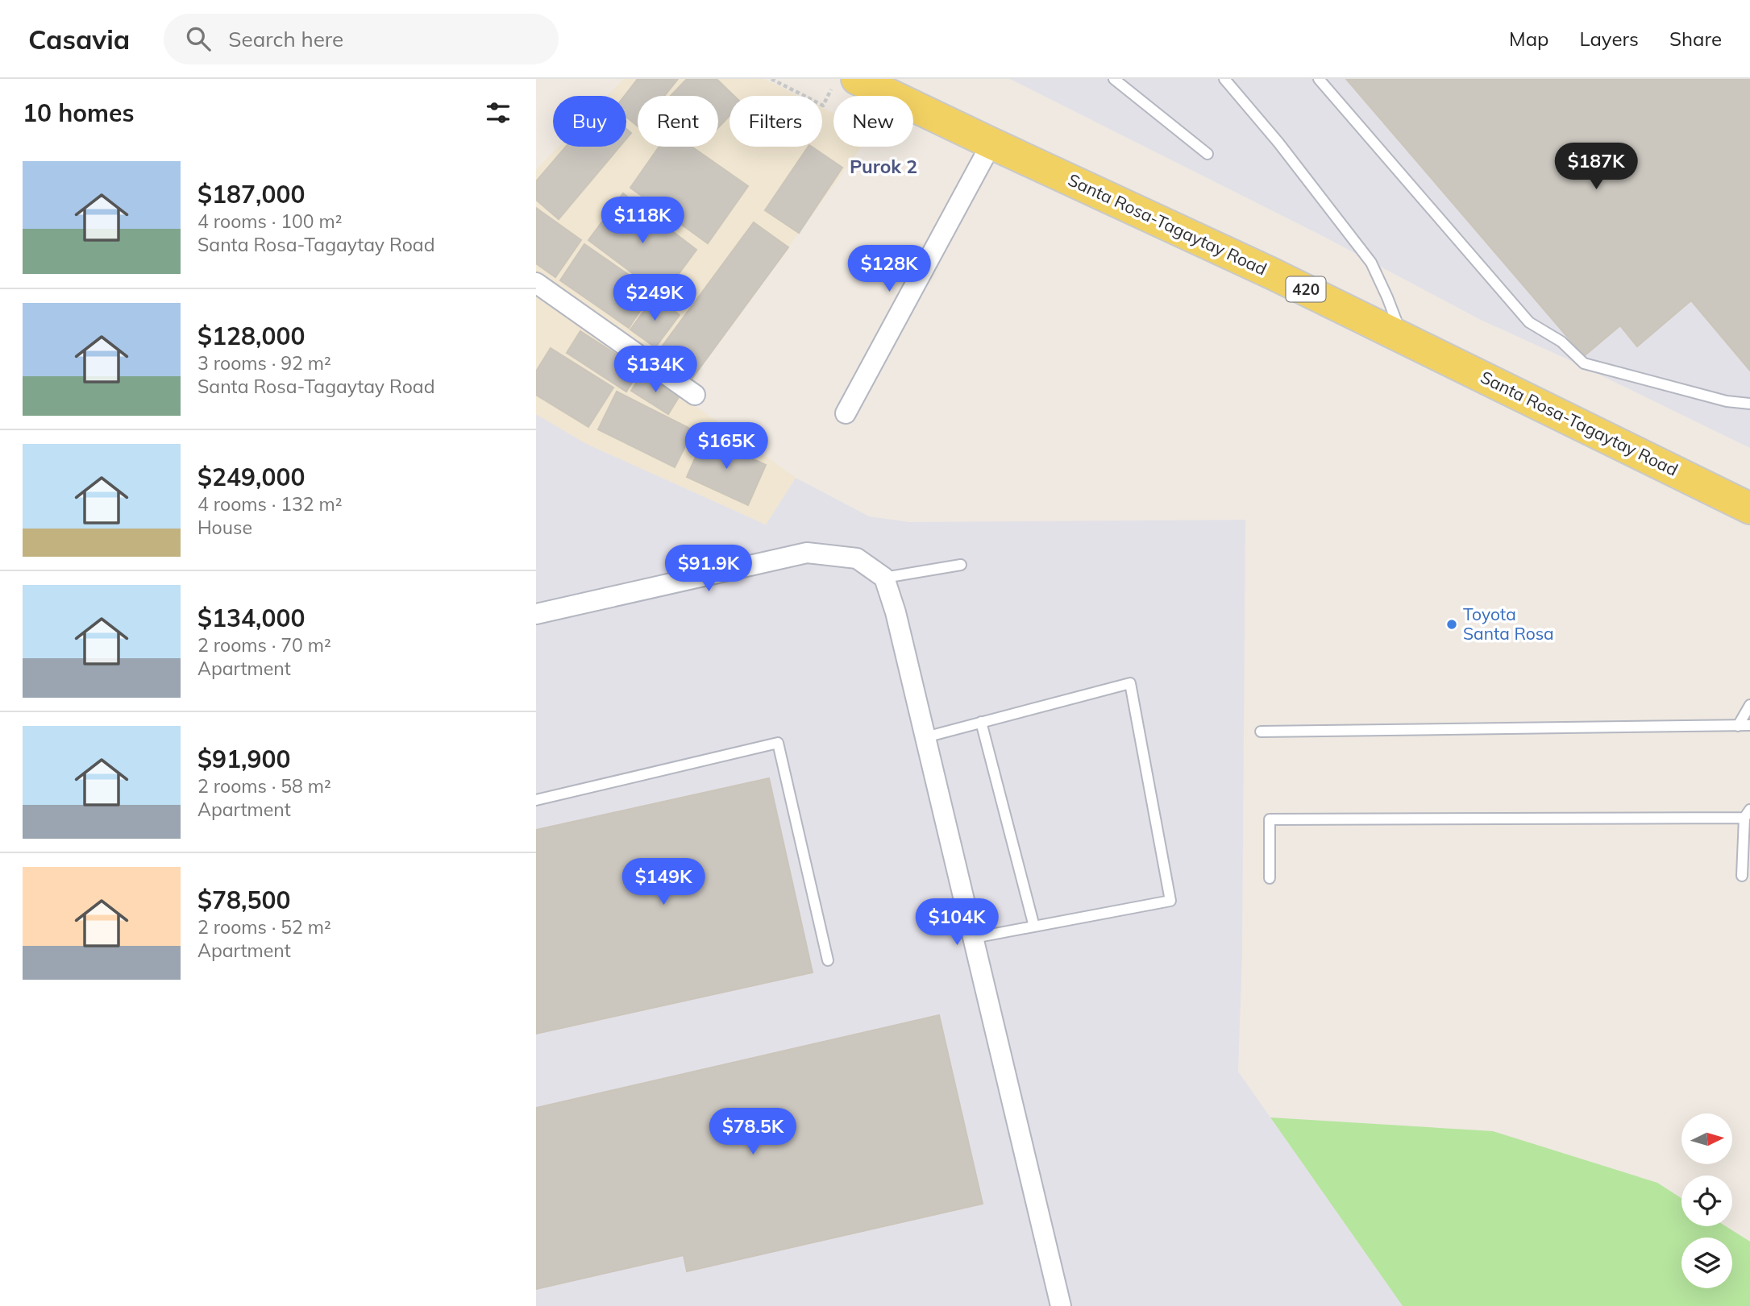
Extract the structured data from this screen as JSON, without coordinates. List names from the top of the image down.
{
  "streets": {
    "main road": ["Santa Rosa-Tagaytay Road", "420"]
  },
  "districts": ["Purok 2"],
  "places": ["Toyota Santa Rosa"],
  "north": "right",
  "page": {
    "header": "Casavia",
    "search": "Search here",
    "nav": ["Map", "Layers", "Share"],
    "heading": "10 homes",
    "chip": [
      "Buy",
      "Rent",
      "Filters",
      "New"
    ],
    "price": [
      "$187K",
      "$118K",
      "$128K",
      "$249K",
      "$134K",
      "$165K",
      "$91.9K",
      "$149K",
      "$104K",
      "$78.5K"
    ],
    "list": [
      {
        "name": "$187,000",
        "note": "4 rooms · 100 m² · Santa Rosa-Tagaytay Road"
      },
      {
        "name": "$128,000",
        "note": "3 rooms · 92 m² · Santa Rosa-Tagaytay Road"
      },
      {
        "name": "$249,000",
        "note": "4 rooms · 132 m² · House"
      },
      {
        "name": "$134,000",
        "note": "2 rooms · 70 m² · Apartment"
      },
      {
        "name": "$91,900",
        "note": "2 rooms · 58 m² · Apartment"
      },
      {
        "name": "$78,500",
        "note": "2 rooms · 52 m² · Apartment"
      }
    ]
  }
}
